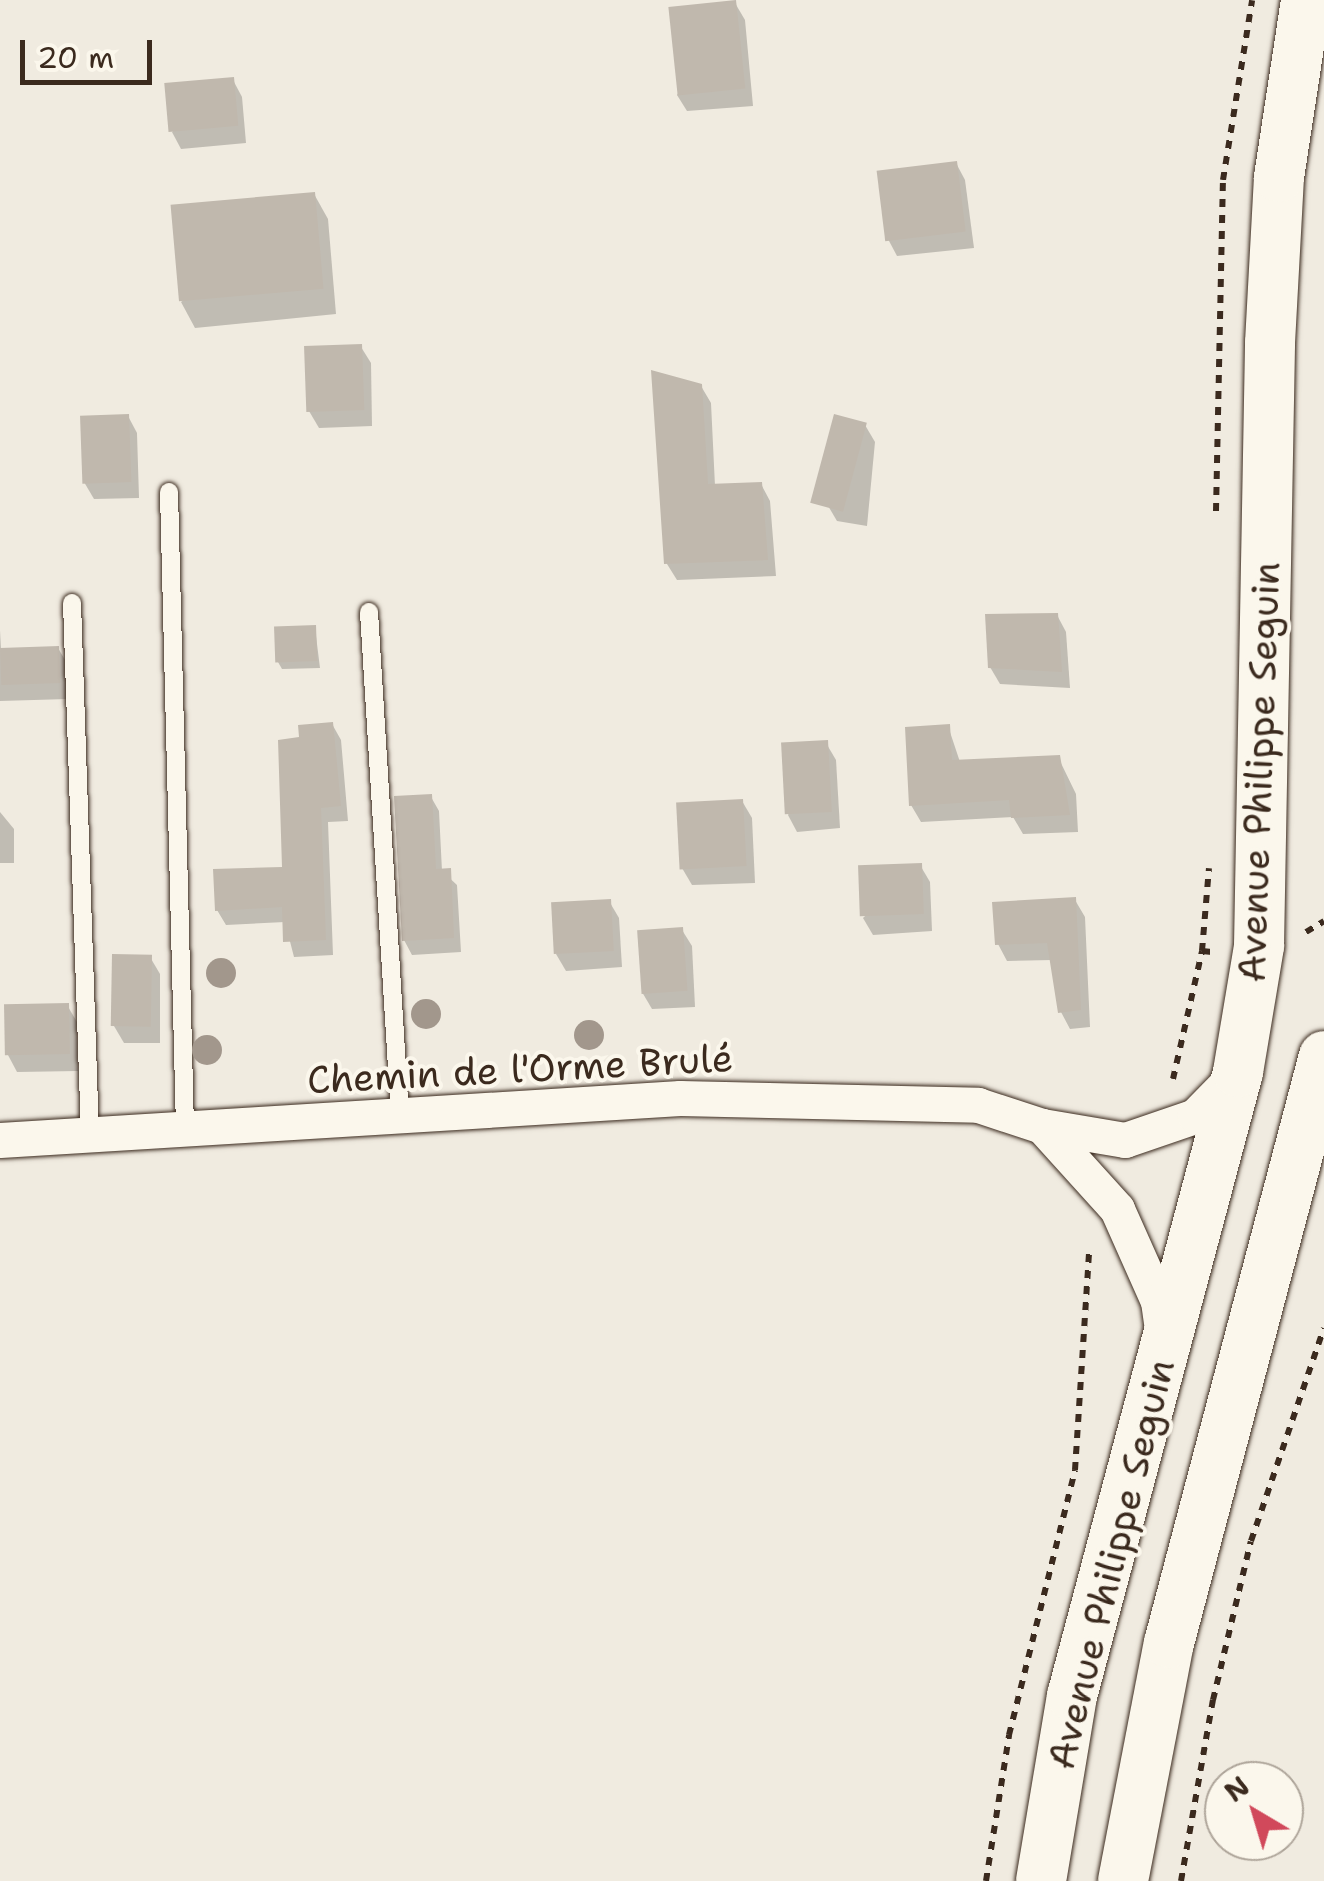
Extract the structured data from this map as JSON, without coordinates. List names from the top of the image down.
{
  "streets": {
    "main road": ["Avenue Philippe Seguin"],
    "street": ["Chemin de l'Orme Brulé"]
  },
  "crossings": [
    ["Avenue Philippe Seguin", "Chemin de l'Orme Brulé"]
  ],
  "scale_bar": "20 m",
  "north": "top left"
}
